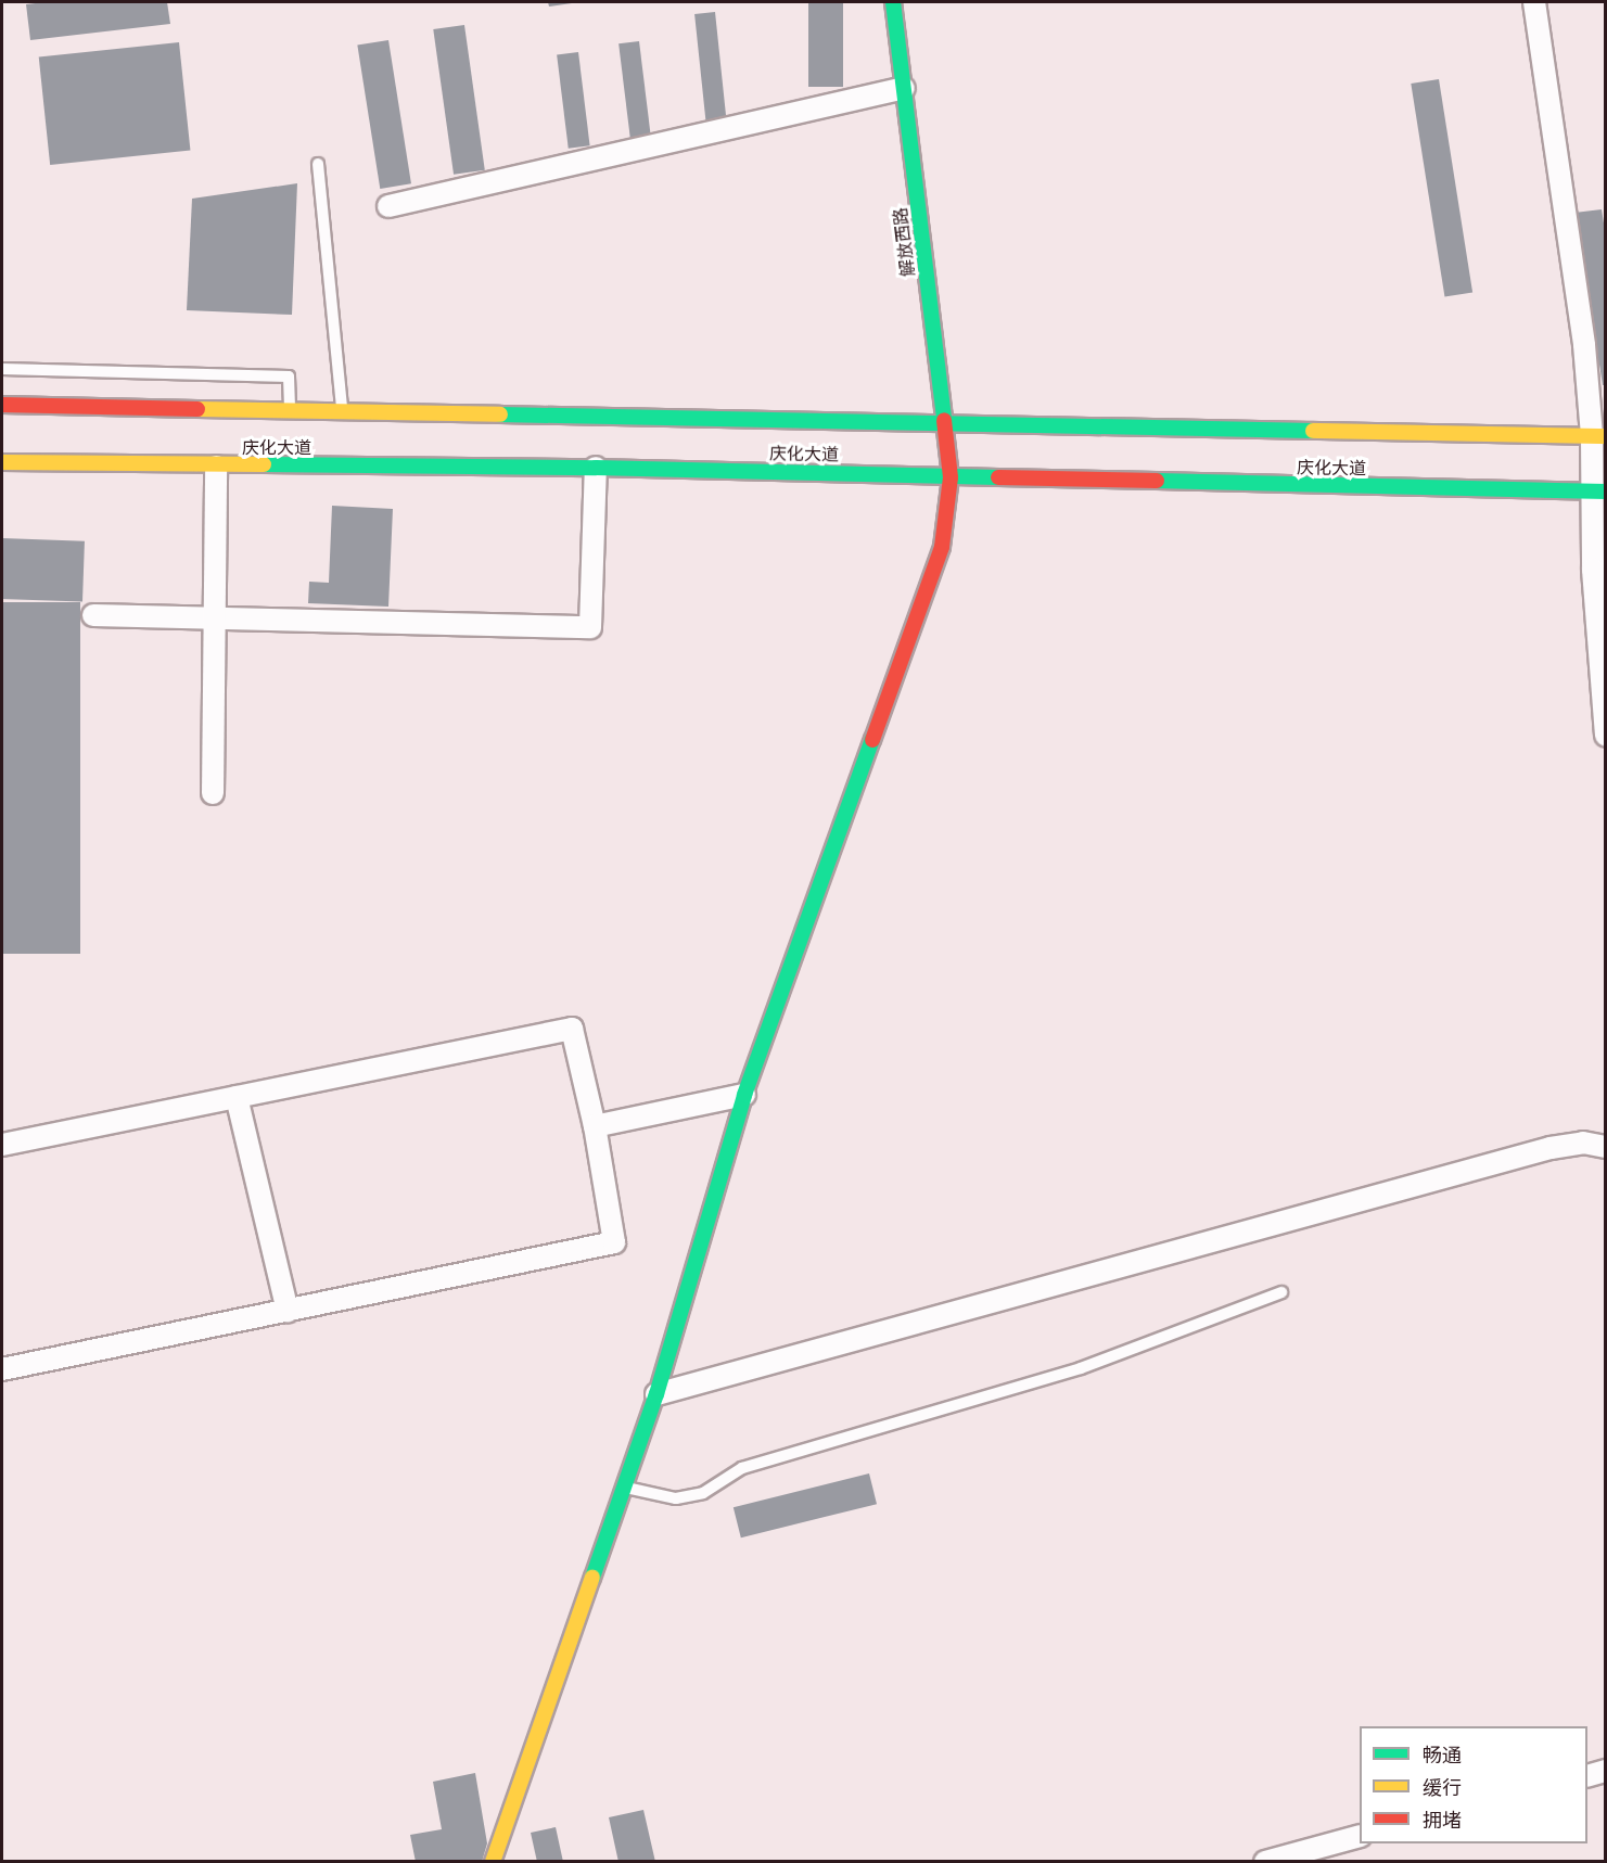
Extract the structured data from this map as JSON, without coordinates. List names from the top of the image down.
{
  "streets": {
    "main road": ["解放西路", "庆化大道"]
  },
  "crossings": [
    ["解放西路", "庆化大道"]
  ],
  "legend": ["畅通", "缓行", "拥堵"]
}
